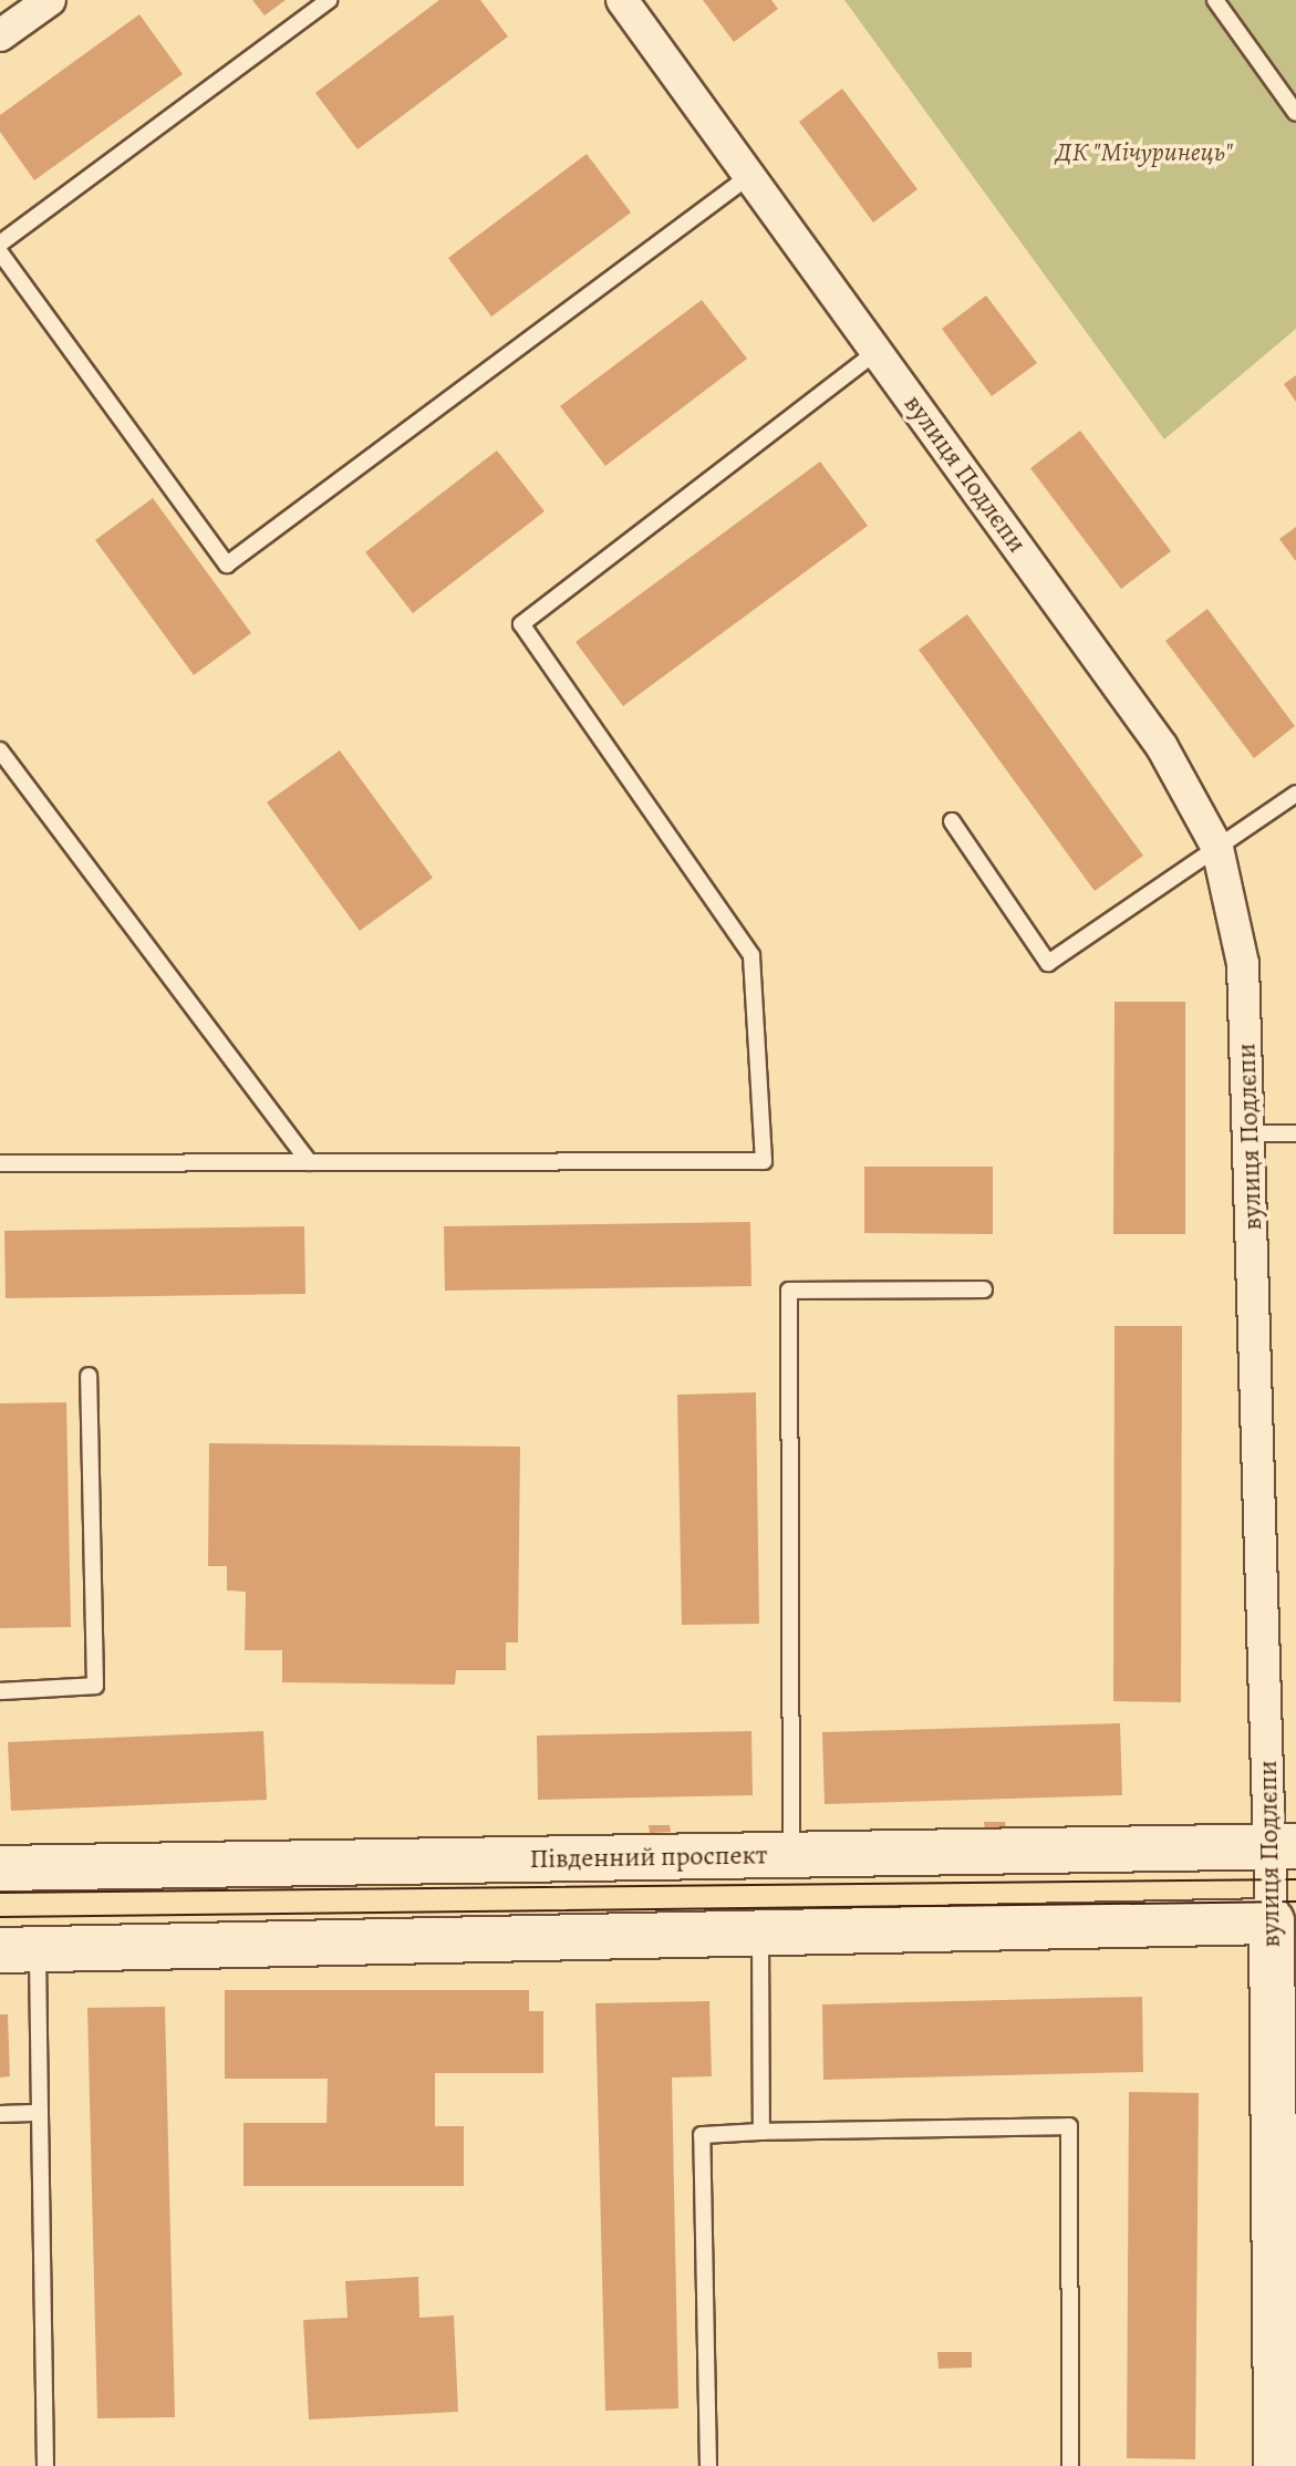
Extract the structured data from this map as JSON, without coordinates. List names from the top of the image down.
{
  "streets": {
    "main road": ["вулиця Подлєпи", "Південний проспект"]
  },
  "crossings": [
    ["вулиця Подлєпи", "Південний проспект"]
  ],
  "parks": ["ДК \"Мічуринець\""]
}
